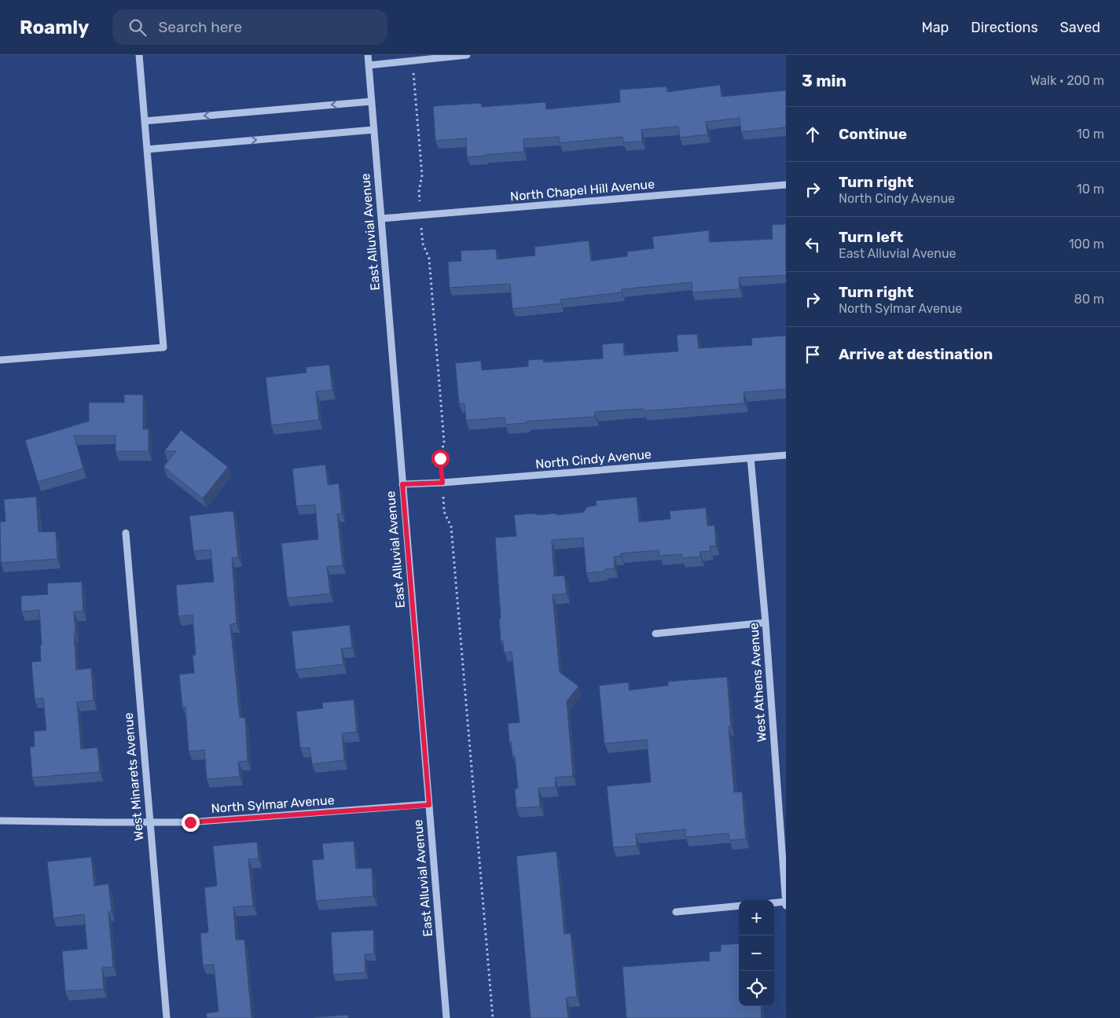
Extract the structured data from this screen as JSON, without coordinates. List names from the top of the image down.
{
  "streets": {
    "street": [
      "North Chapel Hill Avenue",
      "East Alluvial Avenue",
      "North Cindy Avenue",
      "West Athens Avenue",
      "West Minarets Avenue",
      "North Sylmar Avenue"
    ]
  },
  "crossings": [
    ["North Chapel Hill Avenue", "East Alluvial Avenue"],
    ["East Alluvial Avenue", "North Cindy Avenue"],
    ["East Alluvial Avenue", "North Sylmar Avenue"],
    ["North Cindy Avenue", "West Athens Avenue"],
    ["West Minarets Avenue", "North Sylmar Avenue"]
  ],
  "page": {
    "header": "Roamly",
    "search": "Search here",
    "nav": ["Map", "Directions", "Saved"],
    "heading": ["3 min", "Walk · 200 m"],
    "list": [
      ["Continue", "10 m"],
      ["Turn right", "North Cindy Avenue", "10 m"],
      ["Turn left", "East Alluvial Avenue", "100 m"],
      ["Turn right", "North Sylmar Avenue", "80 m"],
      "Arrive at destination"
    ],
    "map_buttons": ["+", "−"]
  }
}
